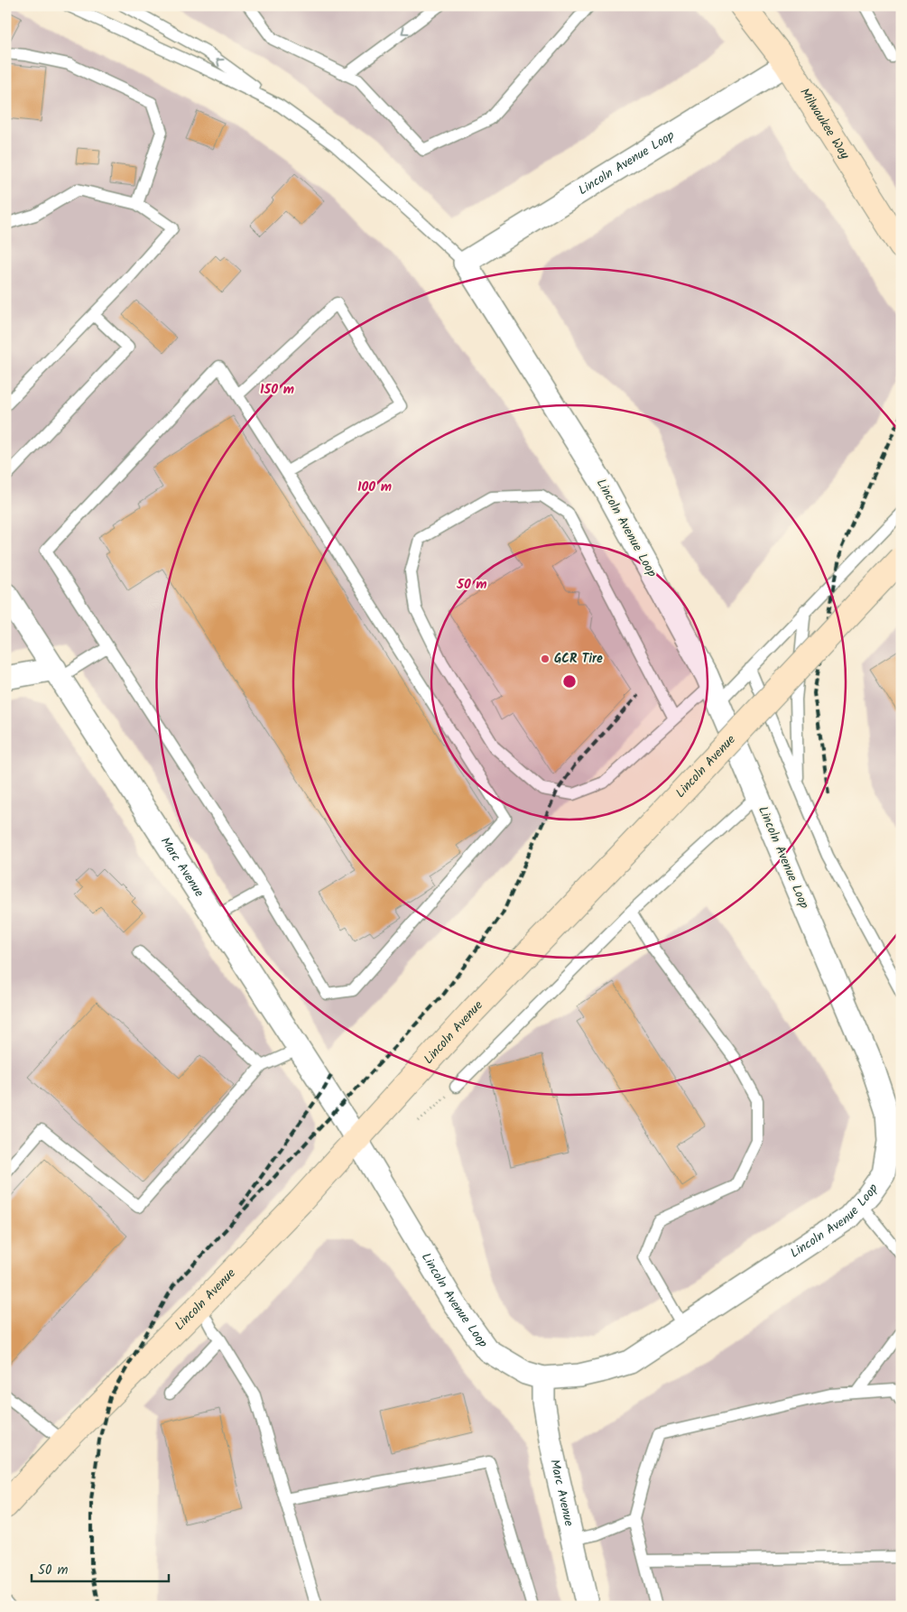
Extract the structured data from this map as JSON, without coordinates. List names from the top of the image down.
{
  "streets": {
    "street": [
      "Milwaukee Way",
      "Lincoln Avenue Loop",
      "Lincoln Avenue",
      "Marc Avenue"
    ]
  },
  "crossings": [
    ["Milwaukee Way", "Lincoln Avenue Loop"],
    ["Lincoln Avenue Loop", "Lincoln Avenue"],
    ["Lincoln Avenue Loop", "Marc Avenue"],
    ["Lincoln Avenue", "Marc Avenue"]
  ],
  "places": ["GCR Tire"],
  "scale_bar": "50 m",
  "rings": ["150 m", "100 m", "50 m"]
}
